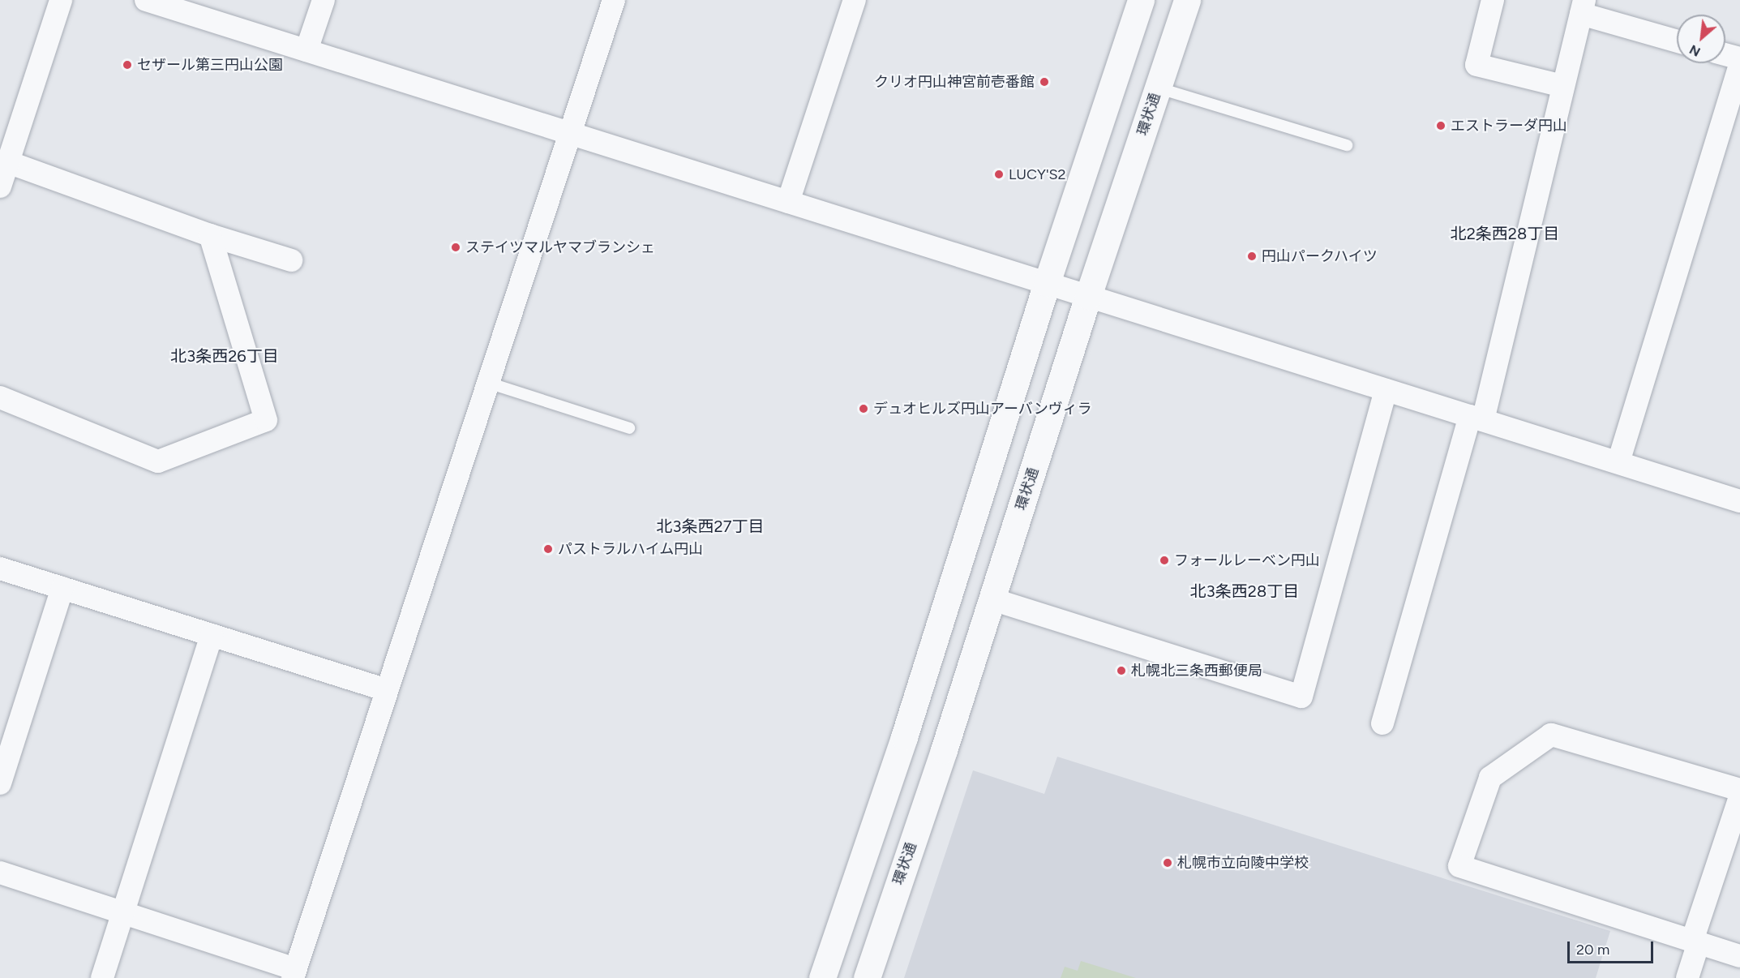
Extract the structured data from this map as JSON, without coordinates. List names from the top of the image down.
{
  "streets": {
    "street": ["環状通"]
  },
  "districts": [
    "北2条西28丁目",
    "北3条西26丁目",
    "北3条西27丁目",
    "北3条西28丁目"
  ],
  "places": [
    "セザール第三円山公園",
    "クリオ円山神宮前壱番館",
    "エストラーダ円山",
    "LUCY'S2",
    "ステイツマルヤマブランシェ",
    "円山パークハイツ",
    "デュオヒルズ円山アーバンヴィラ",
    "パストラルハイム円山",
    "フォールレーベン円山",
    "札幌北三条西郵便局",
    "札幌市立向陵中学校"
  ],
  "scale_bar": "20 m",
  "north": "bottom left"
}
